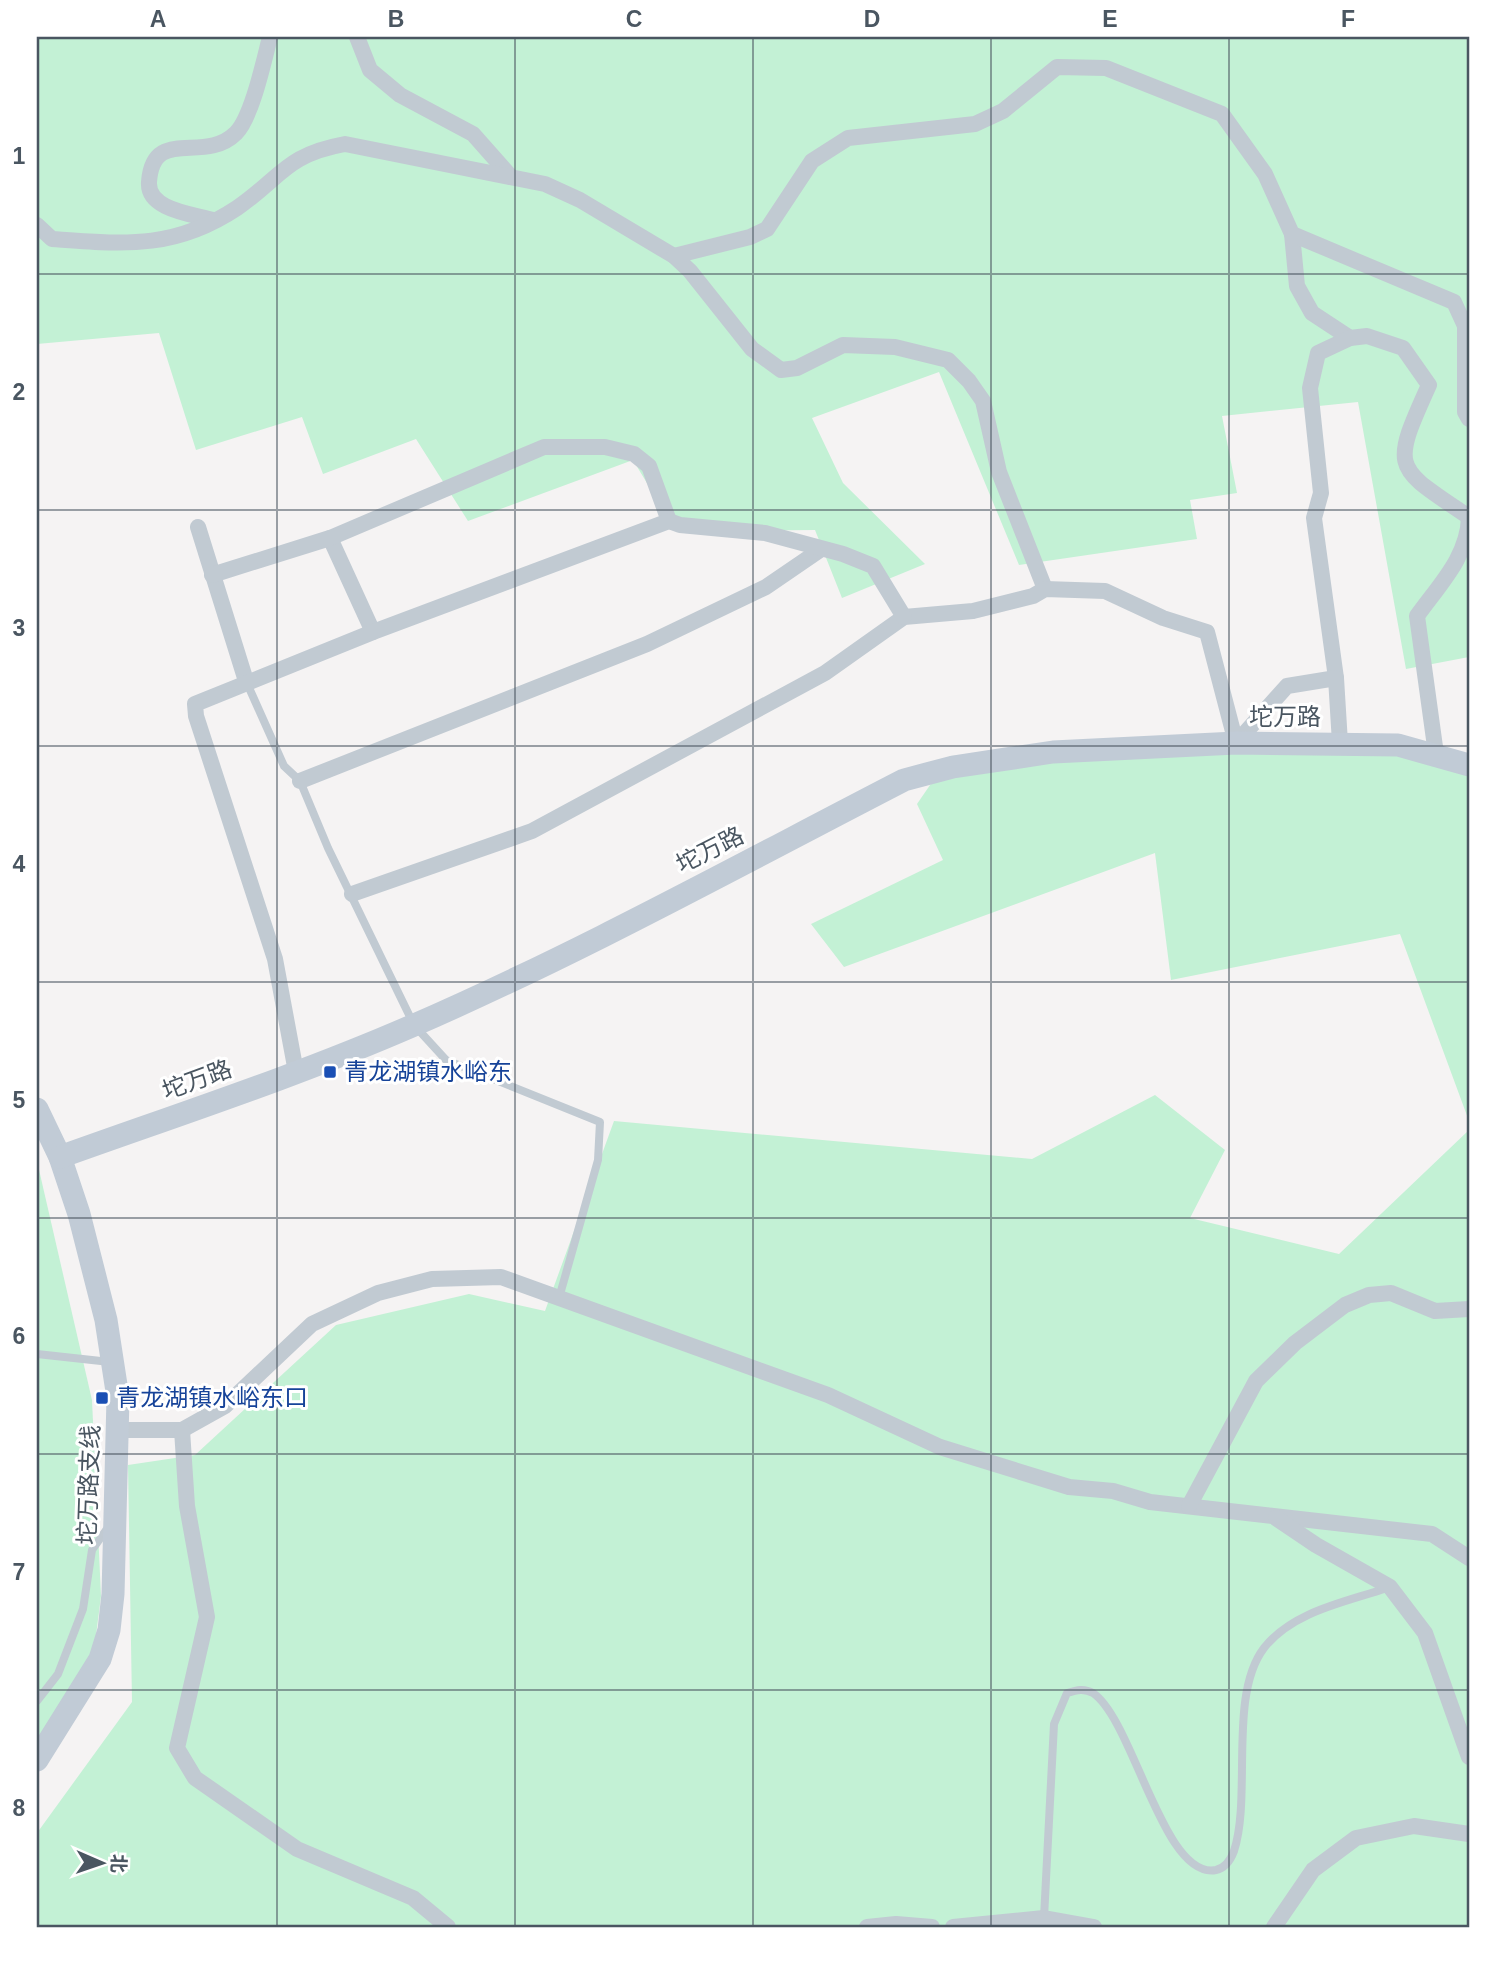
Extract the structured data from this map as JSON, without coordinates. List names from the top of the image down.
{
  "streets": {
    "main road": ["坨万路", "坨万路支线"]
  },
  "crossings": [
    ["坨万路", "坨万路支线"]
  ],
  "places": {
    "transit": ["青龙湖镇水峪东", "青龙湖镇水峪东口"]
  },
  "north": "right",
  "grid": {
    "columns": [
      "A",
      "B",
      "C",
      "D",
      "E",
      "F"
    ],
    "rows": [
      "1",
      "2",
      "3",
      "4",
      "5",
      "6",
      "7",
      "8"
    ]
  }
}
